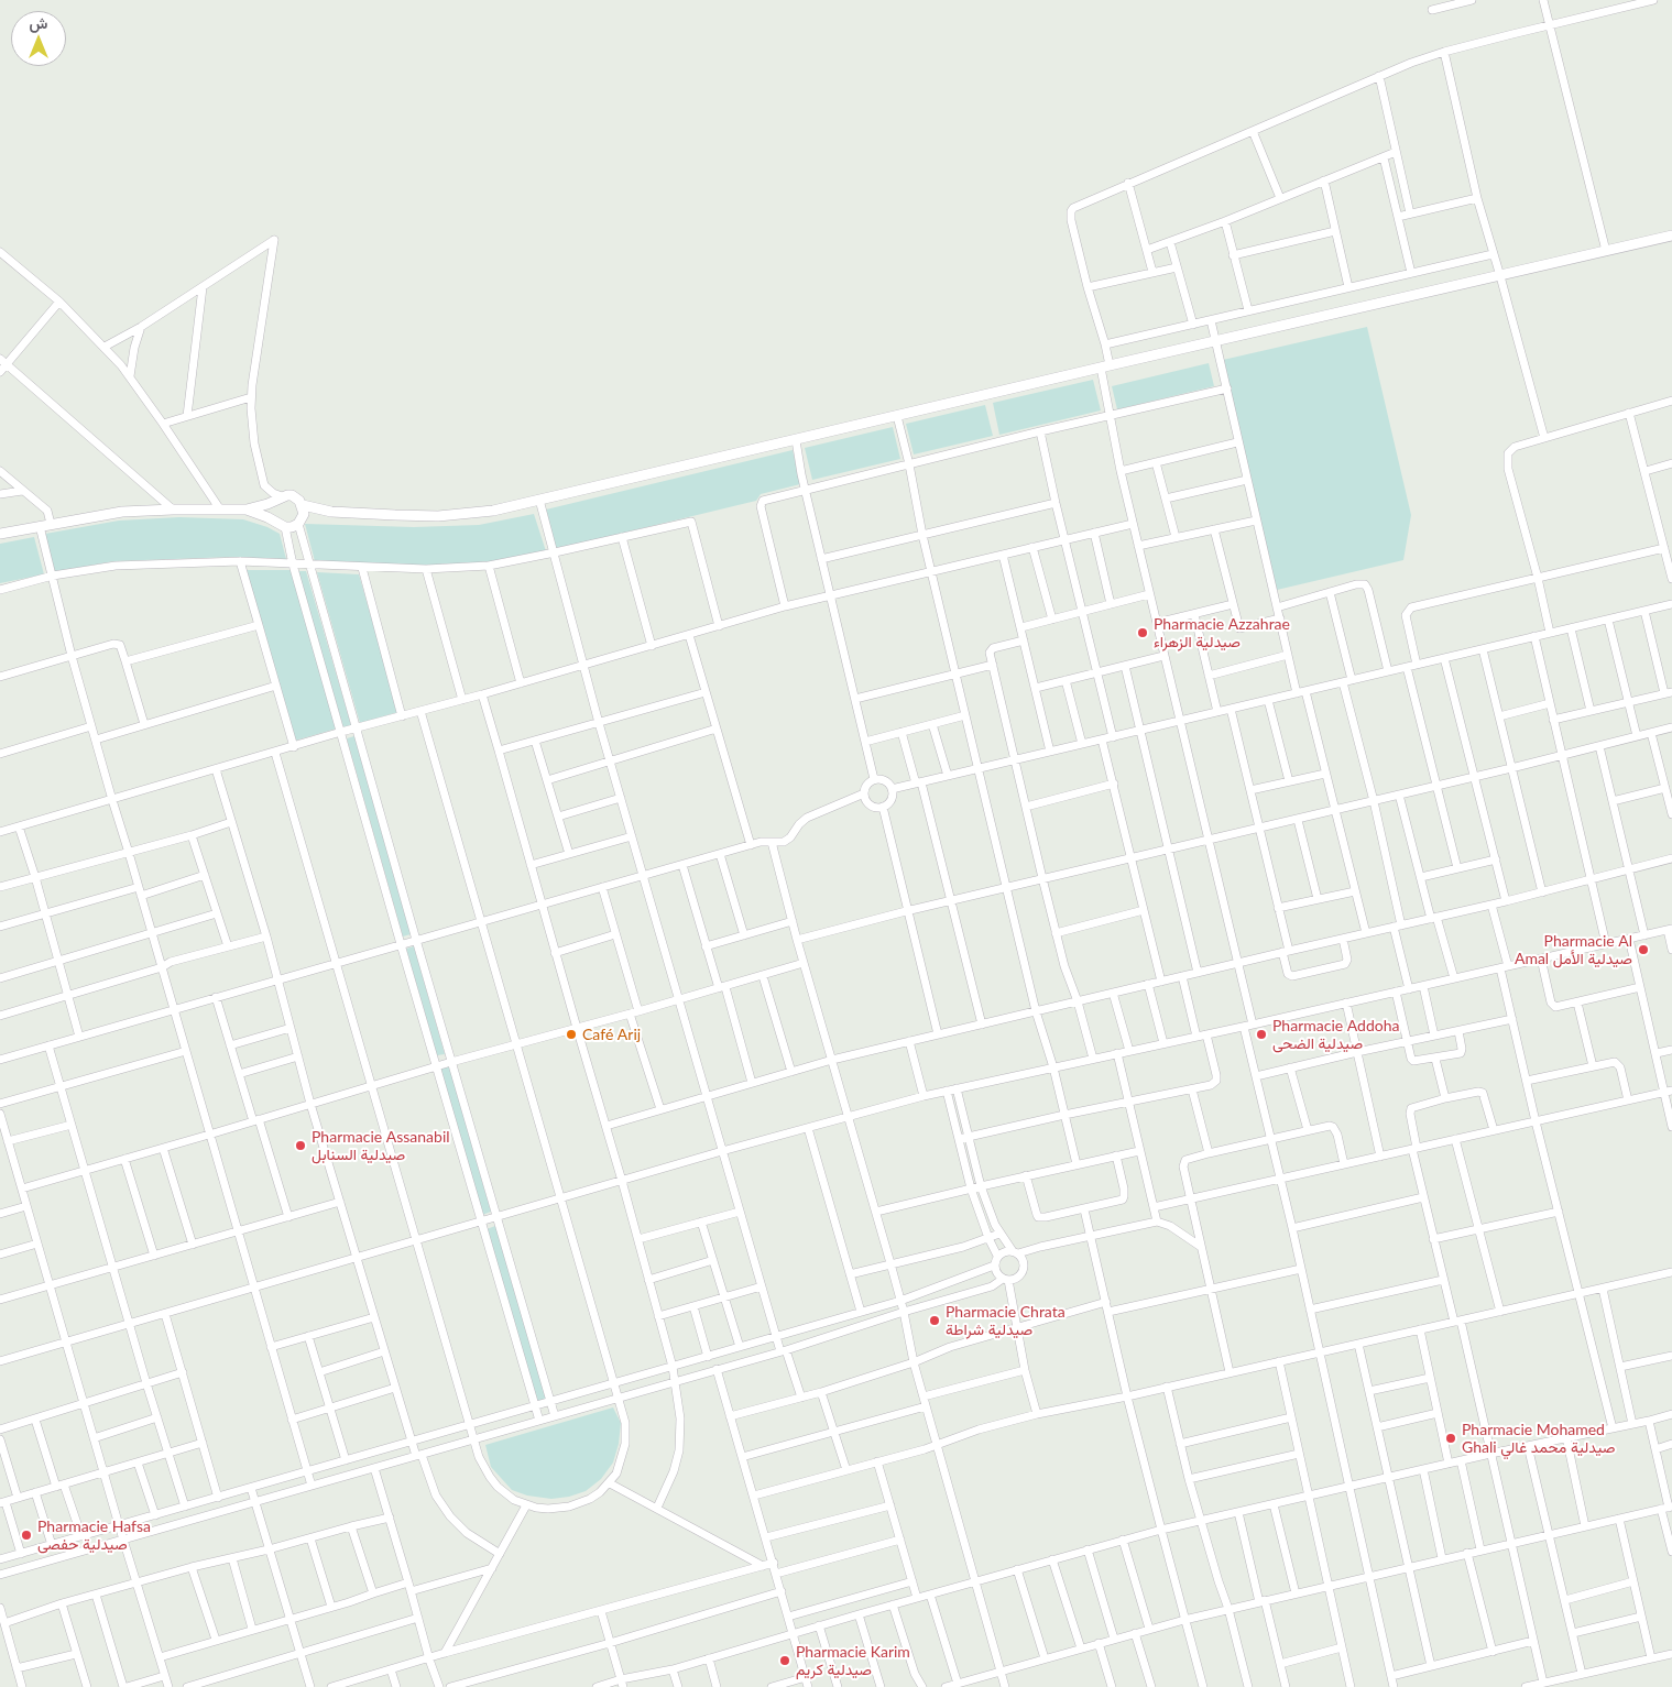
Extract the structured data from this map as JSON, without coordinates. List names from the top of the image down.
{
  "places": [
    "Pharmacie Azzahrae صيدلية الزهراء",
    "Pharmacie Al Amal صيدلية الأمل",
    "Café Arij",
    "Pharmacie Addoha صيدلية الضحى",
    "Pharmacie Assanabil صيدلية السنابل",
    "Pharmacie Chrata صيدلية شراطة",
    "Pharmacie Mohamed Ghali صيدلية محمد غالي",
    "Pharmacie Hafsa صيدلية حفصى",
    "Pharmacie Karim صيدلية كريم"
  ],
  "north": "top"
}
